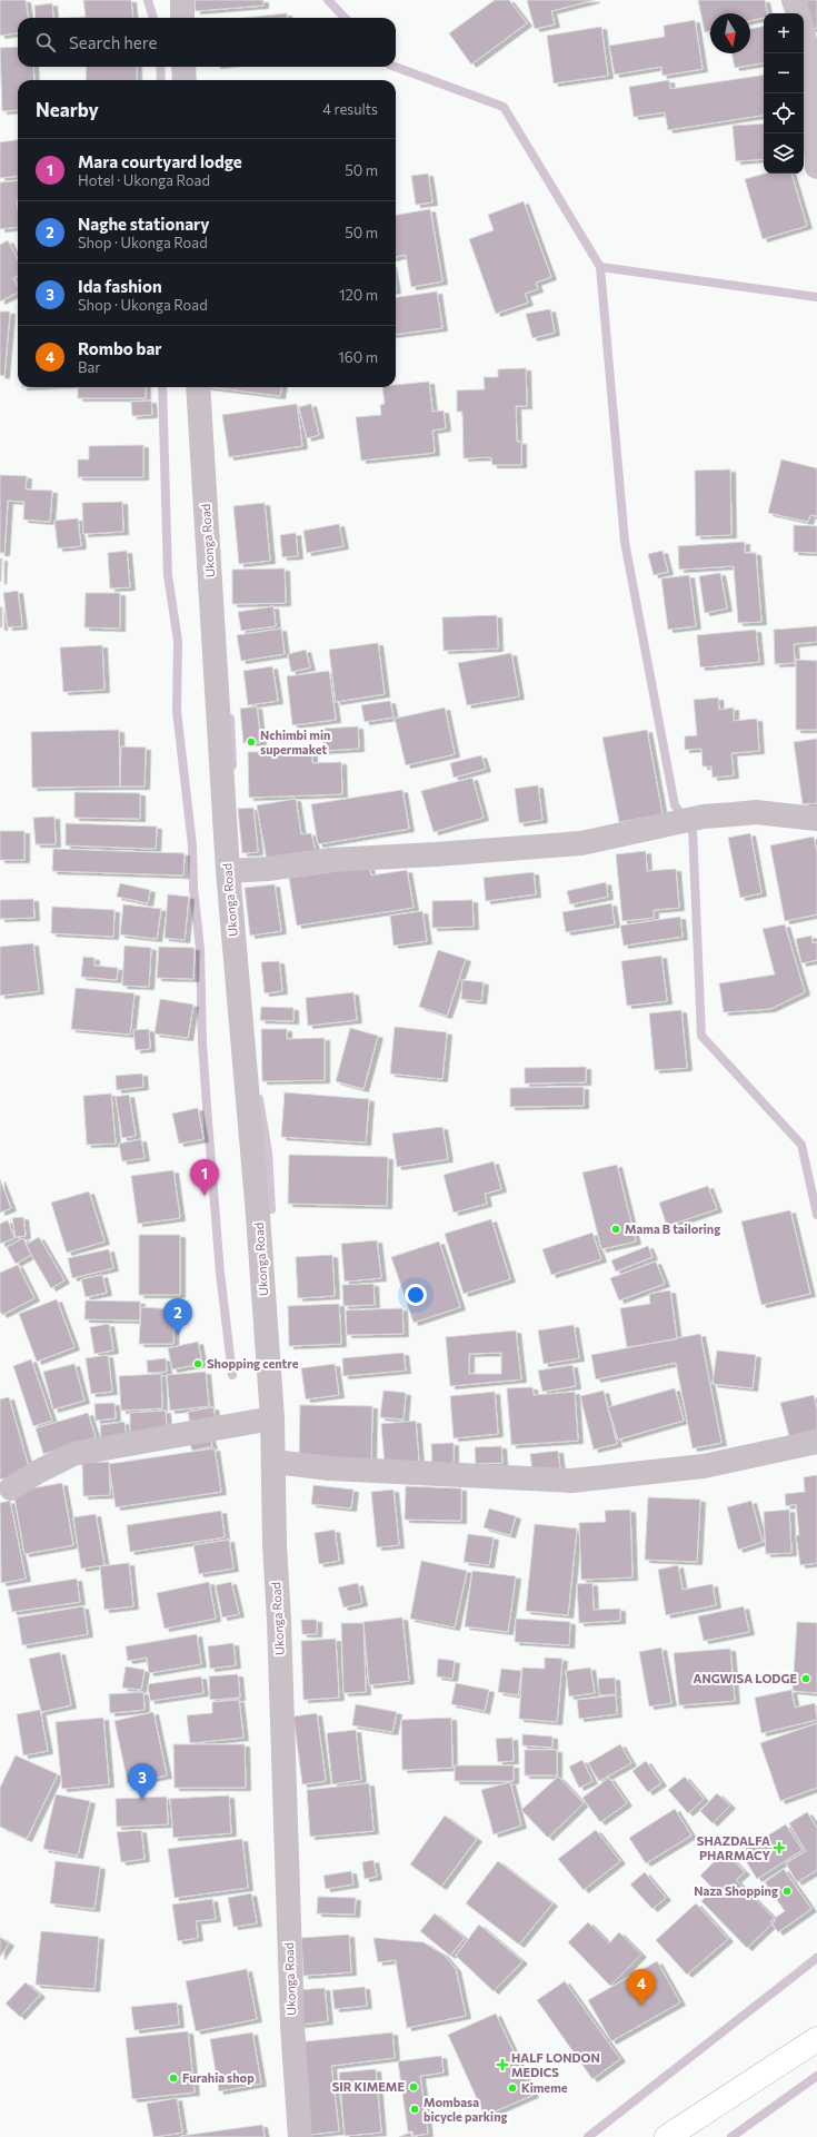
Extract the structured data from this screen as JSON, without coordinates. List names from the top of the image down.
{
  "streets": {
    "street": ["Ukonga Road"]
  },
  "places": {
    "other": [
      "Nchimbi min supermaket",
      "Mama B tailoring",
      "Shopping centre",
      "ANGWISA LODGE",
      "Naza Shopping",
      "Furahia shop",
      "SIR KIMEME",
      "Kimeme",
      "Mombasa bicycle parking"
    ],
    "health": ["SHAZDALFA PHARMACY", "HALF LONDON MEDICS"]
  },
  "north": "bottom",
  "page": {
    "map_buttons": ["+", "−"],
    "search": "Search here",
    "heading": ["Nearby", "4 results"],
    "list": [
      {
        "mark": "1",
        "name": "Mara courtyard lodge",
        "note": "Hotel · Ukonga Road",
        "value": "50 m"
      },
      {
        "mark": "2",
        "name": "Naghe stationary",
        "note": "Shop · Ukonga Road",
        "value": "50 m"
      },
      {
        "mark": "3",
        "name": "Ida fashion",
        "note": "Shop · Ukonga Road",
        "value": "120 m"
      },
      {
        "mark": "4",
        "name": "Rombo bar",
        "note": "Bar",
        "value": "160 m"
      }
    ],
    "pins": [
      "1",
      "2",
      "3",
      "4"
    ]
  }
}
